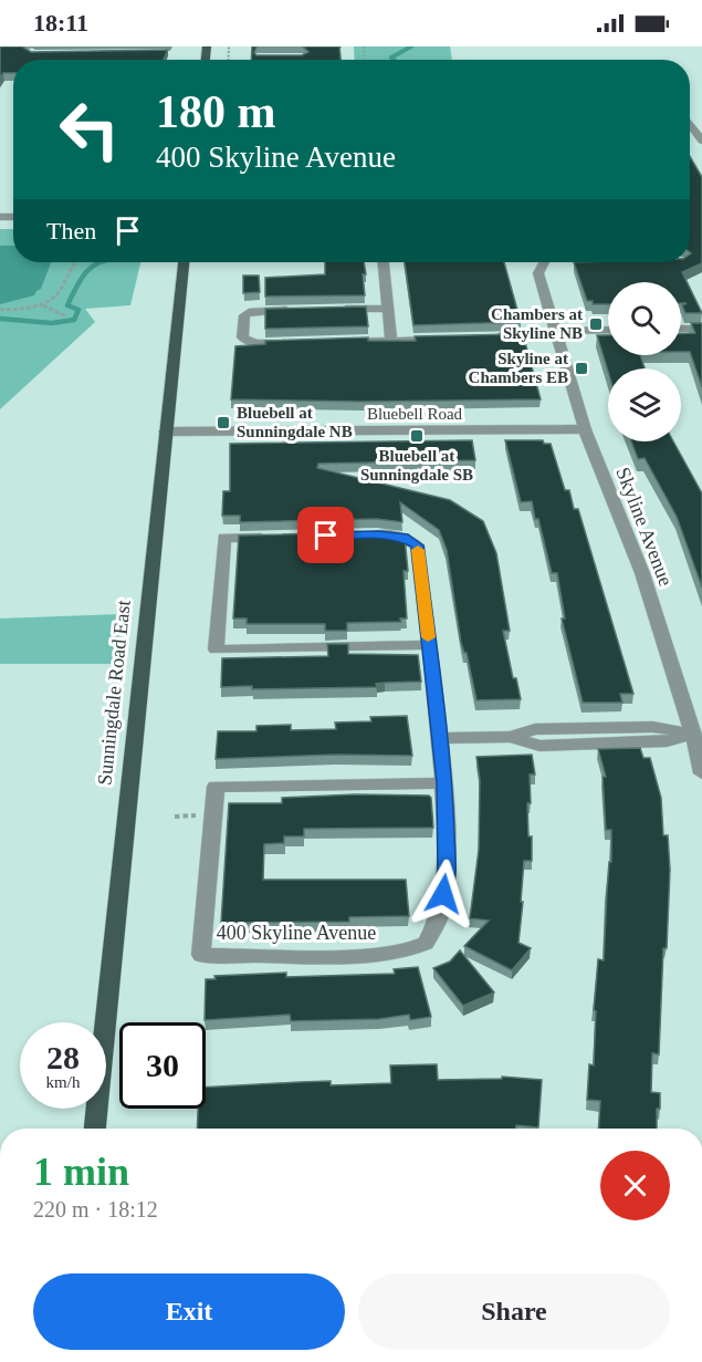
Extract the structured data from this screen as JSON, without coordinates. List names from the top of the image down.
{
  "streets": {
    "main road": ["Sunningdale Road East"],
    "street": ["Bluebell Road", "Skyline Avenue", "400 Skyline Avenue"]
  },
  "crossings": [
    ["Bluebell Road", "Skyline Avenue"],
    ["Bluebell Road", "Sunningdale Road East"]
  ],
  "places": {
    "transit": [
      "Chambers at Skyline NB",
      "Skyline at Chambers EB",
      "Bluebell at Sunningdale NB",
      "Bluebell at Sunningdale SB"
    ]
  },
  "page": {
    "status": "18:11",
    "turn": ["180 m", "400 Skyline Avenue"],
    "then": "Then",
    "speed": "28 km/h",
    "limit": "30",
    "heading": ["1 min", "220 m · 18:12"],
    "buttons": ["Exit", "Share"]
  }
}
